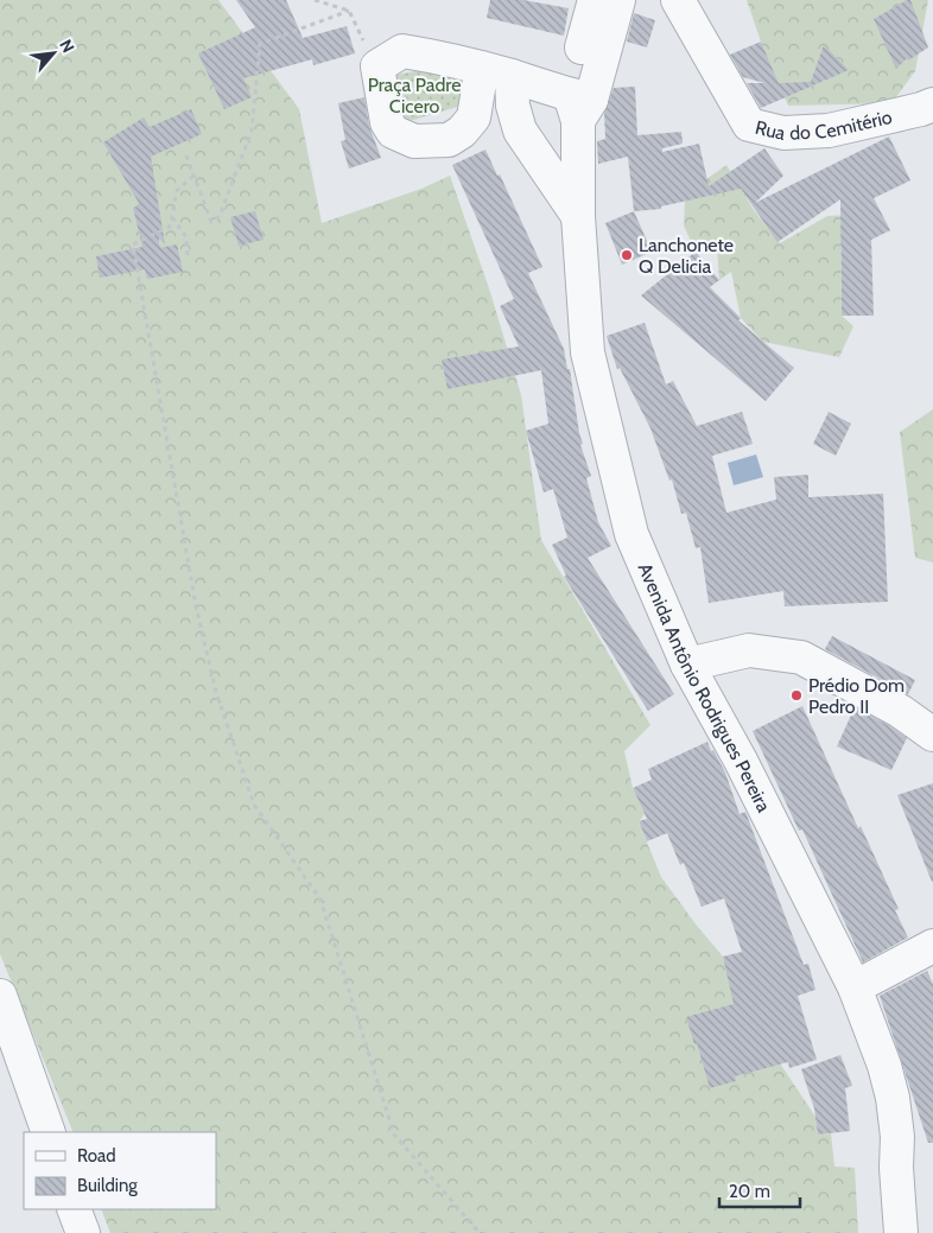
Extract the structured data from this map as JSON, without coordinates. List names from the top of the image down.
{
  "streets": {
    "street": ["Rua do Cemitério", "Avenida Antônio Rodrigues Pereira"]
  },
  "parks": ["Praça Padre Cicero"],
  "places": ["Lanchonete Q Delicia", "Prédio Dom Pedro II"],
  "legend": ["Road", "Building"],
  "scale_bar": "20 m",
  "north": "top right"
}
